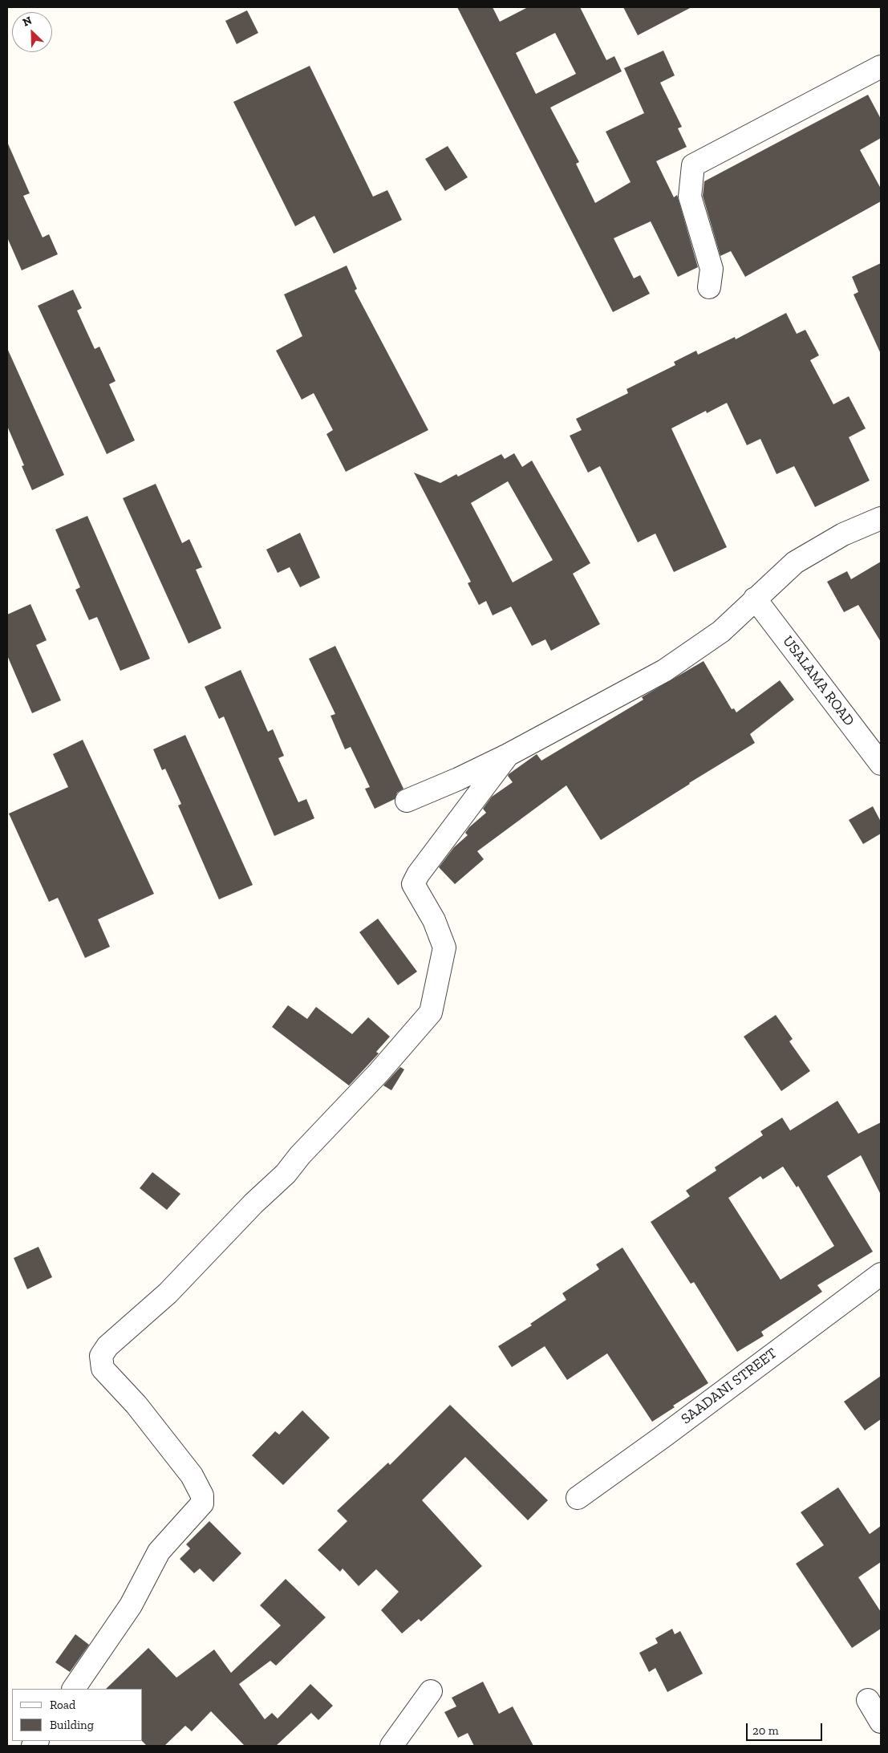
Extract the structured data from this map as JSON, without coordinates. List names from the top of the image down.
{
  "streets": {
    "street": ["USALAMA ROAD", "SAADANI STREET"]
  },
  "legend": ["Road", "Building"],
  "scale_bar": "20 m",
  "north": "top left"
}
